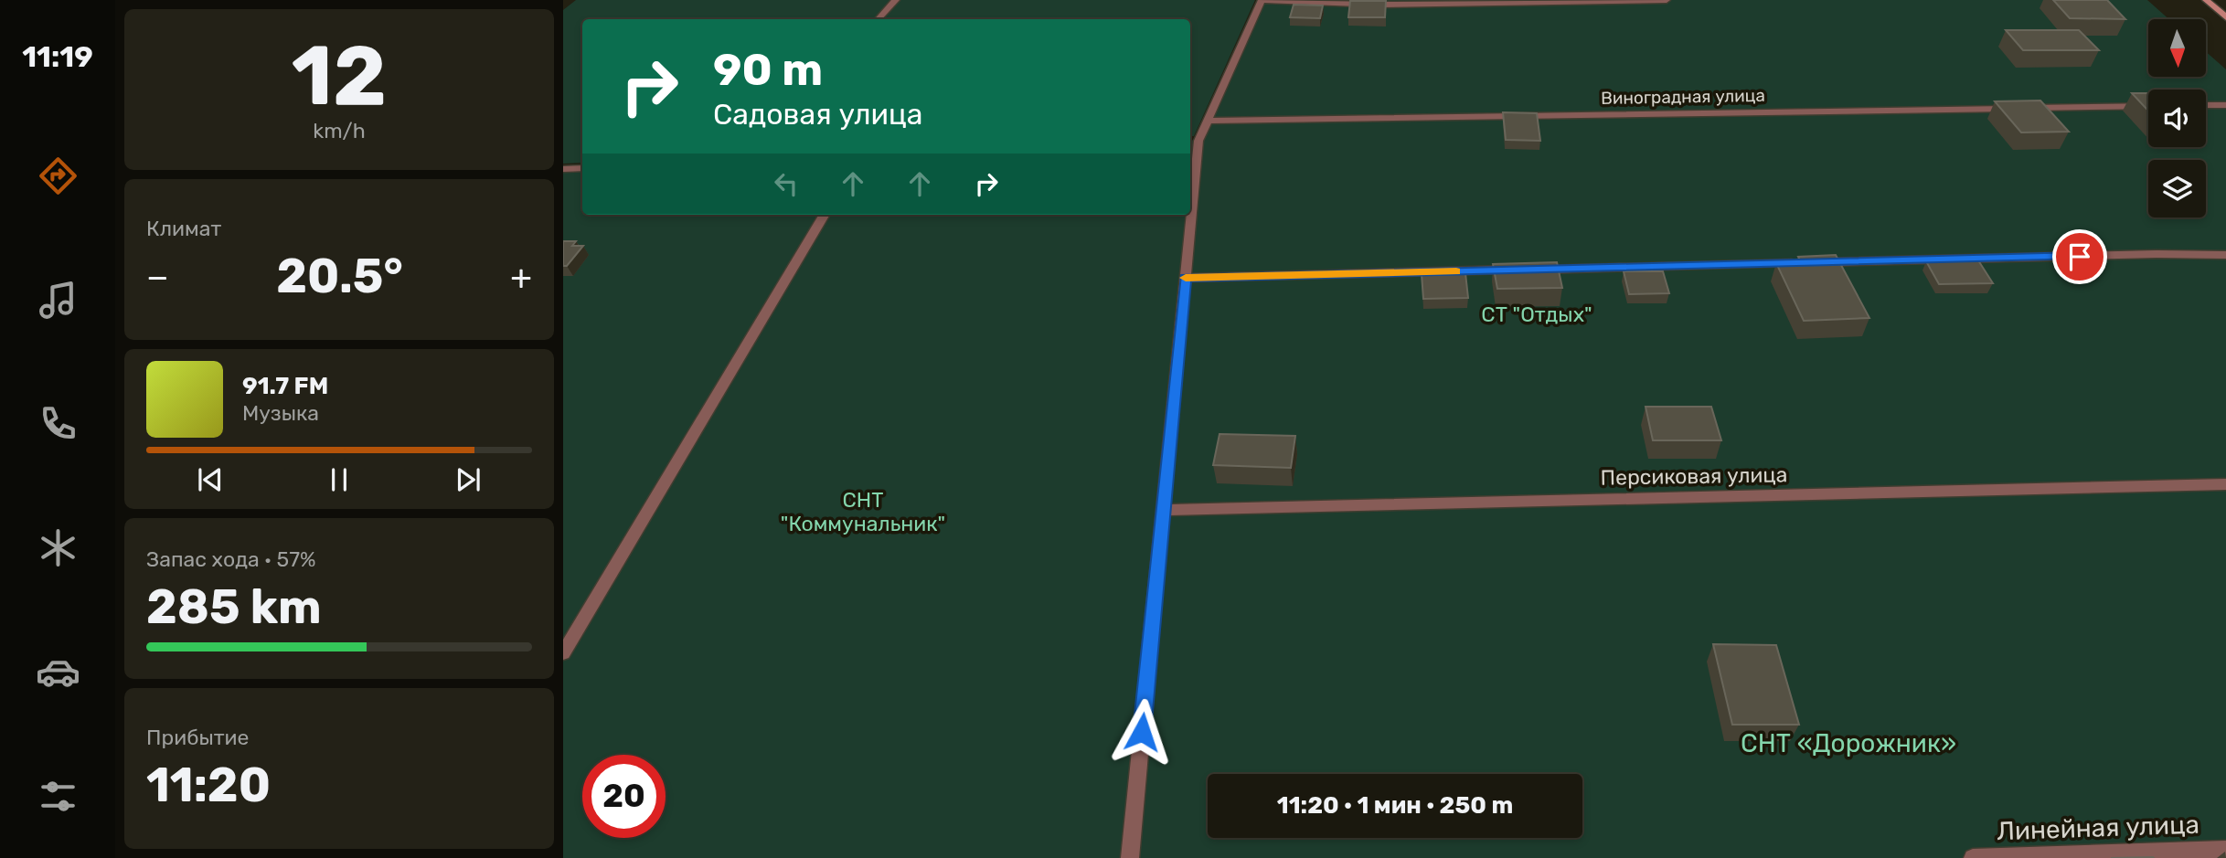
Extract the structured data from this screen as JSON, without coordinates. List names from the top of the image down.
{
  "streets": {
    "lane": ["Виноградная улица", "Персиковая улица", "Линейная улица"]
  },
  "parks": ["СТ \"Отдых\"", "СНТ \"Коммунальник\"", "СНТ «Дорожник»"],
  "north": "bottom",
  "page": {
    "tabs": "11:19",
    "tile": [
      ["12", "km/h"],
      "Климат",
      ["Запас хода · 57%", "285 km"],
      ["Прибытие", "11:20"]
    ],
    "turn": ["90 m", "Садовая улица"],
    "heat": ["−", "20.5°", "+"],
    "song": ["91.7 FM", "Музыка"],
    "limit": "20",
    "trip": "11:20 · 1 мин · 250 m"
  }
}
